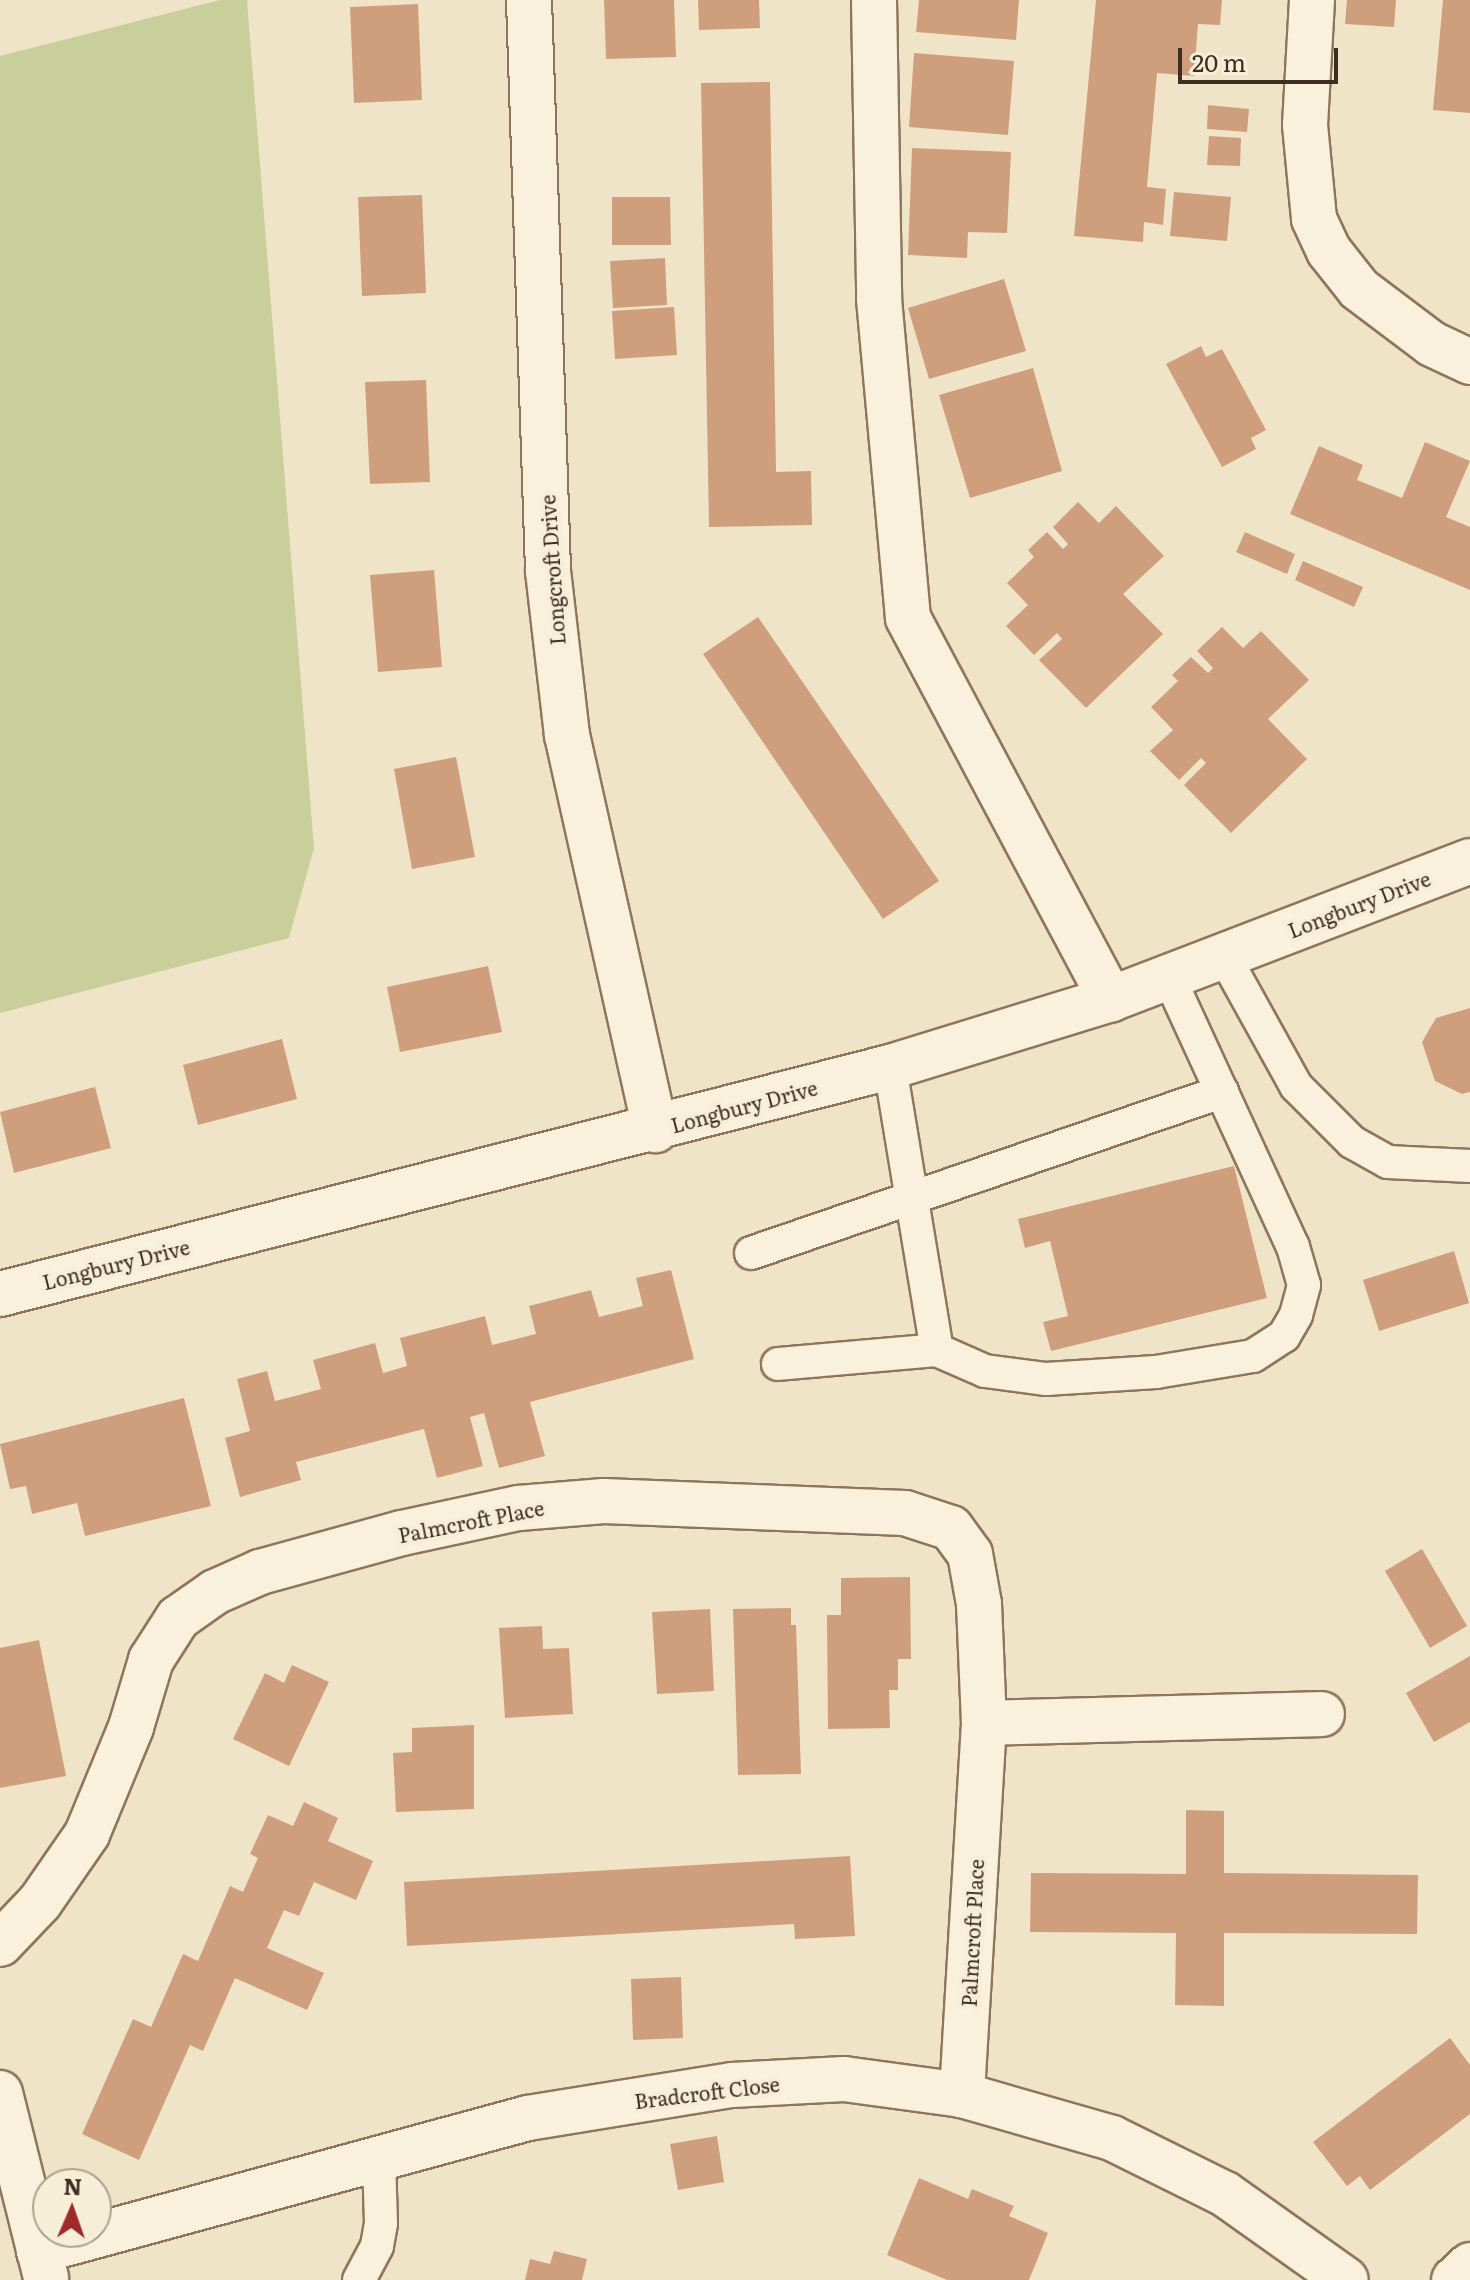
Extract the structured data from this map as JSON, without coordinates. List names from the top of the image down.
{
  "streets": {
    "street": [
      "Longcroft Drive",
      "Longbury Drive",
      "Palmcroft Place",
      "Bradcroft Close"
    ]
  },
  "crossings": [
    ["Longcroft Drive", "Longbury Drive"],
    ["Palmcroft Place", "Bradcroft Close"]
  ],
  "scale_bar": "20 m",
  "north": "top"
}
